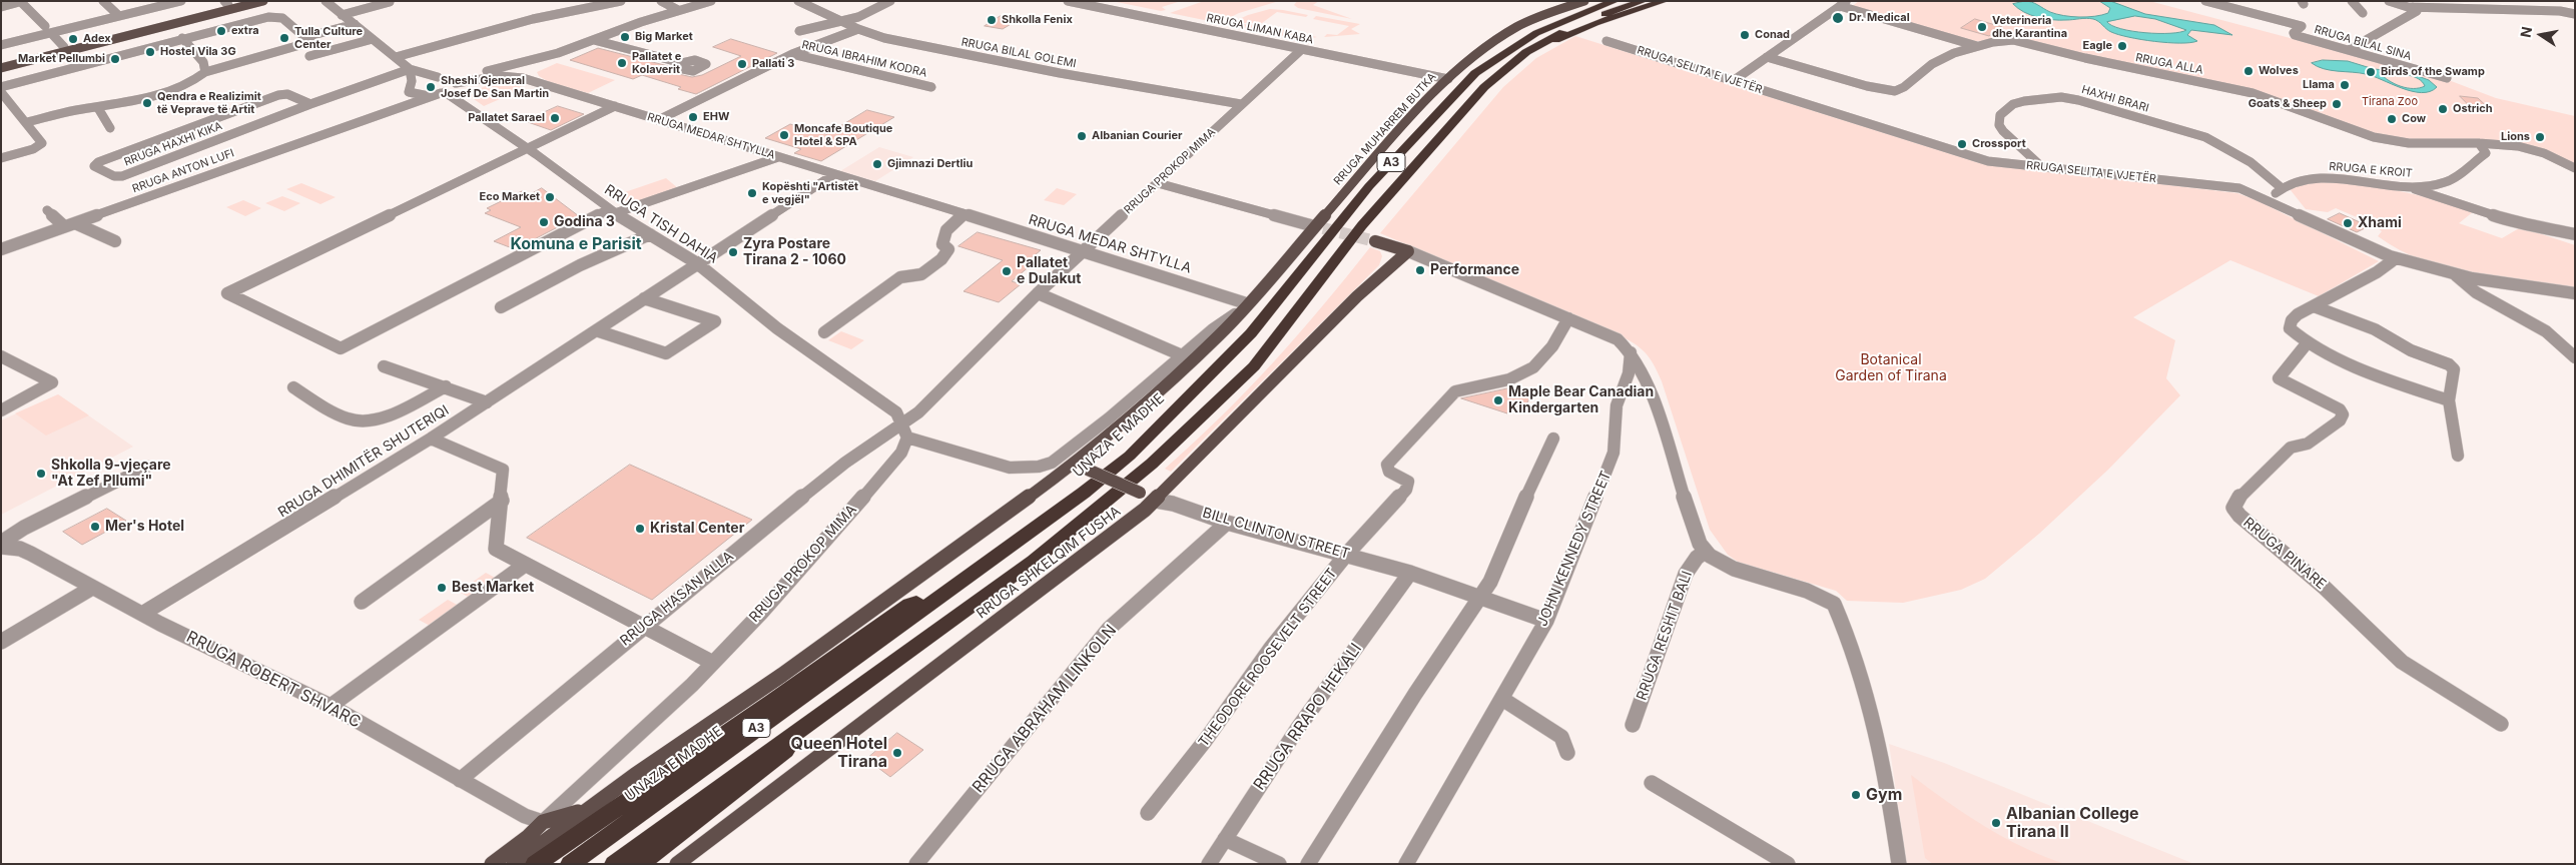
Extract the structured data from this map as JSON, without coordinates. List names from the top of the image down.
{
  "streets": {
    "highway": ["A3", "UNAZA E MADHE"],
    "main road": ["RRUGA MUHARREM BUTKA", "BILL CLINTON STREET", "RRUGA SHKELQIM FUSHA"],
    "street": [
      "RRUGA LIMAN KABA",
      "RRUGA BILAL SINA",
      "RRUGA BILAL GOLEMI",
      "RRUGA IBRAHIM KODRA",
      "RRUGA ALLA",
      "RRUGA SELITA E VJETËR",
      "HAXHI BRARI",
      "RRUGA MEDAR SHTYLLA",
      "RRUGA HAXHI KIKA",
      "RRUGA E KROIT",
      "RRUGA ANTON LUFI",
      "RRUGA PROKOP MIMA",
      "RRUGA TISH DAHIA",
      "RRUGA DHIMITËR SHUTERIQI",
      "JOHN KENNEDY STREET",
      "RRUGA PINARE",
      "RRUGA HASAN ALLA",
      "RRUGA RESHIT BALI",
      "THEODORE ROOSEVELT STREET",
      "RRUGA ROBERT SHVARC",
      "RRUGA ABRAHAM LINKOLN",
      "RRUGA RRAPO HEKALI"
    ]
  },
  "crossings": [
    ["RRUGA LIMAN KABA", "RRUGA MUHARREM BUTKA"],
    ["RRUGA LIMAN KABA", "RRUGA PROKOP MIMA"],
    ["RRUGA BILAL GOLEMI", "RRUGA PROKOP MIMA"],
    ["RRUGA ALLA", "RRUGA E KROIT"],
    ["RRUGA SELITA E VJETËR", "HAXHI BRARI"],
    ["HAXHI BRARI", "RRUGA E KROIT"],
    ["RRUGA MUHARREM BUTKA", "RRUGA MEDAR SHTYLLA"],
    ["RRUGA MUHARREM BUTKA", "BILL CLINTON STREET"],
    ["RRUGA MEDAR SHTYLLA", "RRUGA PROKOP MIMA"],
    ["RRUGA MEDAR SHTYLLA", "RRUGA DHIMITËR SHUTERIQI"],
    ["RRUGA ANTON LUFI", "RRUGA TISH DAHIA"],
    ["RRUGA PROKOP MIMA", "RRUGA TISH DAHIA"],
    ["RRUGA PROKOP MIMA", "RRUGA HASAN ALLA"],
    ["RRUGA PROKOP MIMA", "RRUGA ROBERT SHVARC"],
    ["RRUGA TISH DAHIA", "RRUGA DHIMITËR SHUTERIQI"],
    ["RRUGA TISH DAHIA", "RRUGA HASAN ALLA"],
    ["RRUGA DHIMITËR SHUTERIQI", "RRUGA ROBERT SHVARC"],
    ["BILL CLINTON STREET", "JOHN KENNEDY STREET"],
    ["BILL CLINTON STREET", "RRUGA SHKELQIM FUSHA"],
    ["BILL CLINTON STREET", "THEODORE ROOSEVELT STREET"],
    ["BILL CLINTON STREET", "RRUGA ABRAHAM LINKOLN"],
    ["BILL CLINTON STREET", "RRUGA RRAPO HEKALI"],
    ["RRUGA HASAN ALLA", "RRUGA ROBERT SHVARC"]
  ],
  "districts": ["Komuna e Parisit"],
  "parks": ["Tirana Zoo", "Botanical Garden of Tirana"],
  "places": [
    "Dr. Medical",
    "Shkolla Fenix",
    "Veterineria dhe Karantina",
    "extra",
    "Conad",
    "Big Market",
    "Tulla Culture Center",
    "Adex",
    "Eagle",
    "Hostel Vila 3G",
    "Market Pellumbi",
    "Pallatet e Kolaverit",
    "Pallati 3",
    "Wolves",
    "Birds of the Swamp",
    "Llama",
    "Sheshi Gjeneral Josef De San Martin",
    "Qendra e Realizimit të Veprave të Artit",
    "Goats & Sheep",
    "Ostrich",
    "EHW",
    "Pallatet Sarael",
    "Cow",
    "Moncafe Boutique Hotel & SPA",
    "Albanian Courier",
    "Lions",
    "Crossport",
    "Gjimnazi Dertliu",
    "Kopështi \"Artistët e vegjël\"",
    "Eco Market",
    "Godina 3",
    "Xhami",
    "Zyra Postare Tirana 2 - 1060",
    "Performance",
    "Pallatet e Dulakut",
    "Maple Bear Canadian Kindergarten",
    "Shkolla 9-vjeçare \"At Zef Pllumi\"",
    "Mer's Hotel",
    "Kristal Center",
    "Best Market",
    "Queen Hotel Tirana",
    "Gym",
    "Albanian College Tirana II"
  ],
  "north": "left"
}
